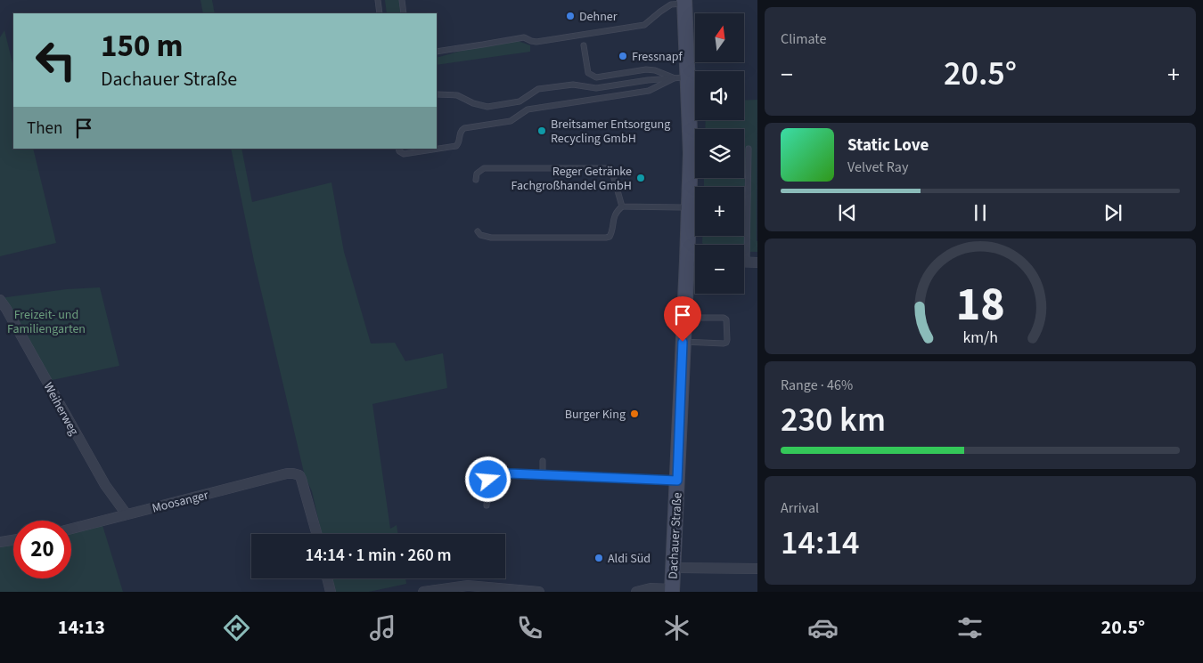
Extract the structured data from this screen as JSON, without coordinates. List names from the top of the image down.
{
  "streets": {
    "main road": ["Dachauer Straße"],
    "street": ["Weiherweg", "Moosanger"]
  },
  "crossings": [
    ["Weiherweg", "Moosanger"]
  ],
  "parks": ["Freizeit- und Familiengarten"],
  "places": [
    "Dehner",
    "Fressnapf",
    "Breitsamer Entsorgung Recycling GmbH",
    "Reger Getränke Fachgroßhandel GmbH",
    "Burger King",
    "Aldi Süd"
  ],
  "north": "top",
  "page": {
    "tile": [
      "Climate",
      ["Range · 46%", "230 km"],
      ["Arrival", "14:14"]
    ],
    "map_buttons": ["+", "−"],
    "turn": ["150 m", "Dachauer Straße"],
    "heat": ["−", "20.5°", "+"],
    "then": "Then",
    "song": ["Static Love", "Velvet Ray"],
    "limit": "20",
    "trip": "14:14 · 1 min · 260 m",
    "tabs": ["14:13", "20.5°"],
    "gauge": ["18", "km/h"]
  }
}
